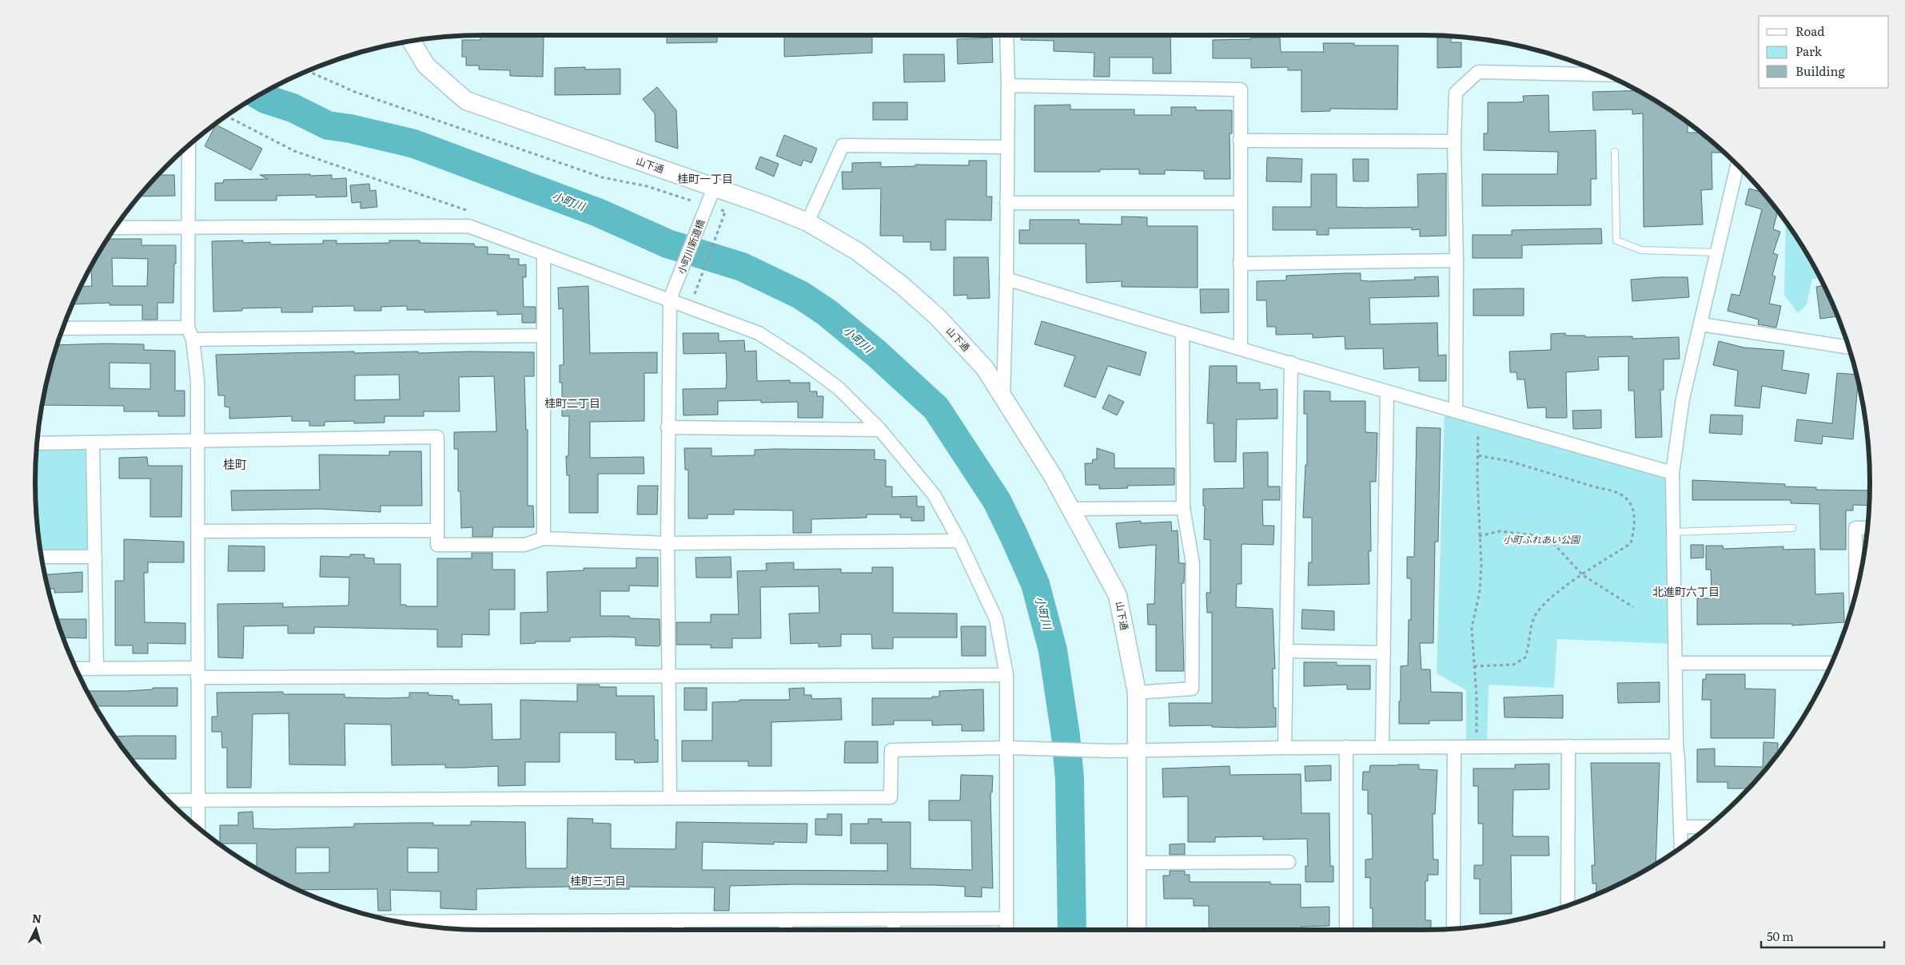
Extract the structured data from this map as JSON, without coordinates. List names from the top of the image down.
{
  "streets": {
    "street": ["山下通", "小町川新道橋"]
  },
  "crossings": [
    ["山下通", "小町川新道橋"]
  ],
  "districts": [
    "桂町一丁目",
    "桂町二丁目",
    "桂町",
    "北進町六丁目",
    "桂町三丁目"
  ],
  "water": ["小町川"],
  "parks": ["小町ふれあい公園"],
  "legend": ["Road", "Park", "Building"],
  "scale_bar": "50 m",
  "north": "top"
}
